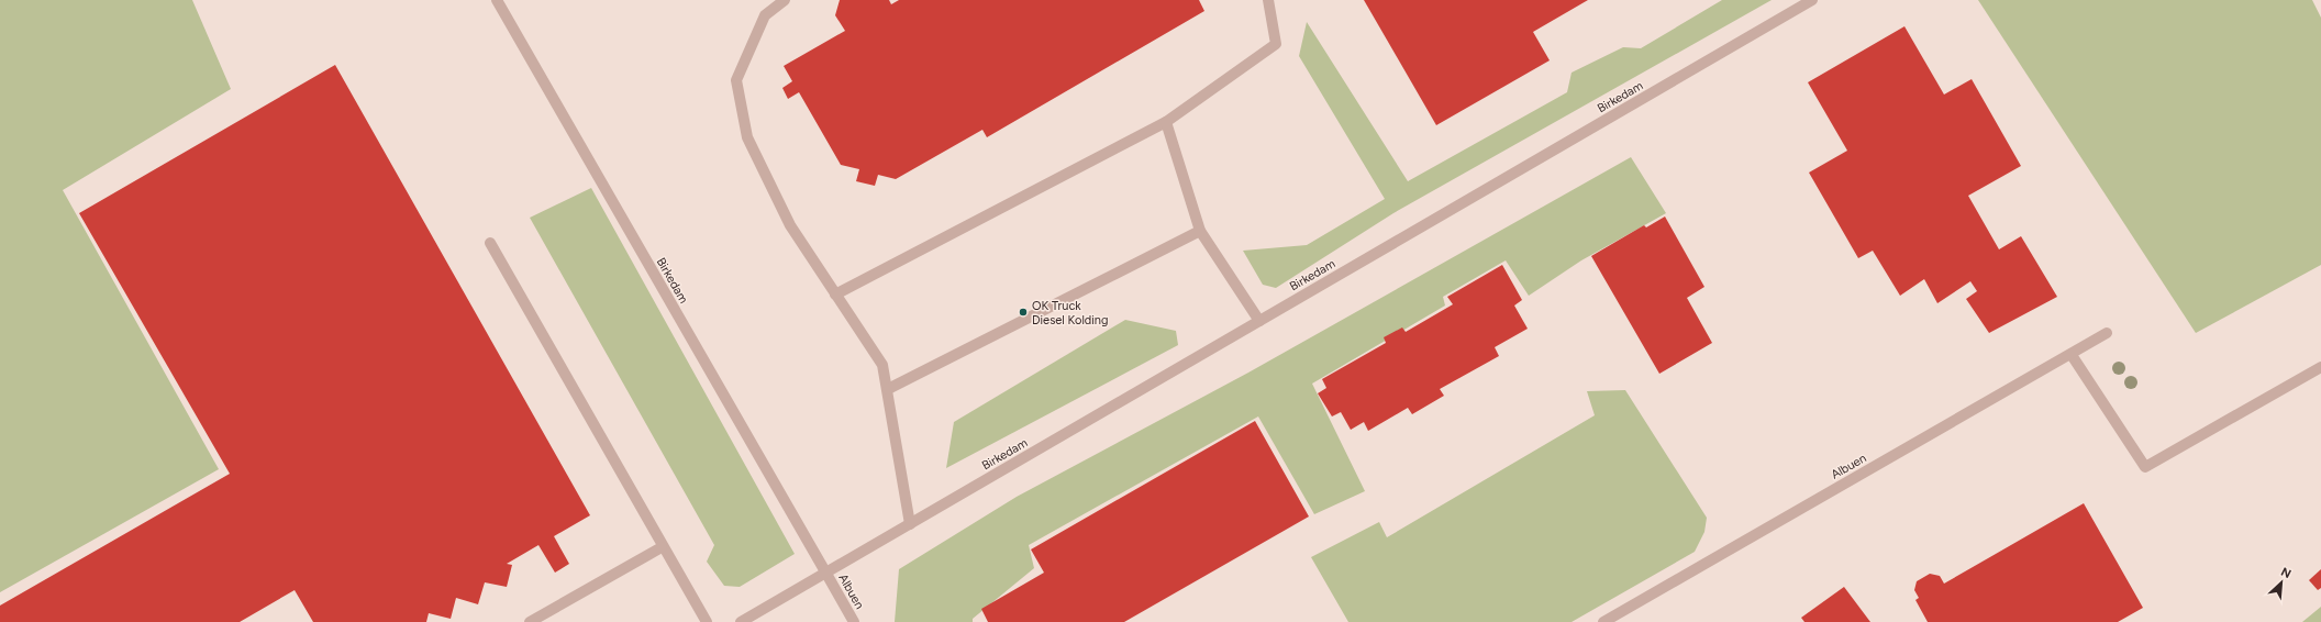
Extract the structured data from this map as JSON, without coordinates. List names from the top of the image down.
{
  "streets": {
    "street": ["Birkedam", "Albuen"]
  },
  "crossings": [
    ["Birkedam", "Albuen"]
  ],
  "places": ["OK Truck Diesel Kolding"],
  "north": "top right"
}
